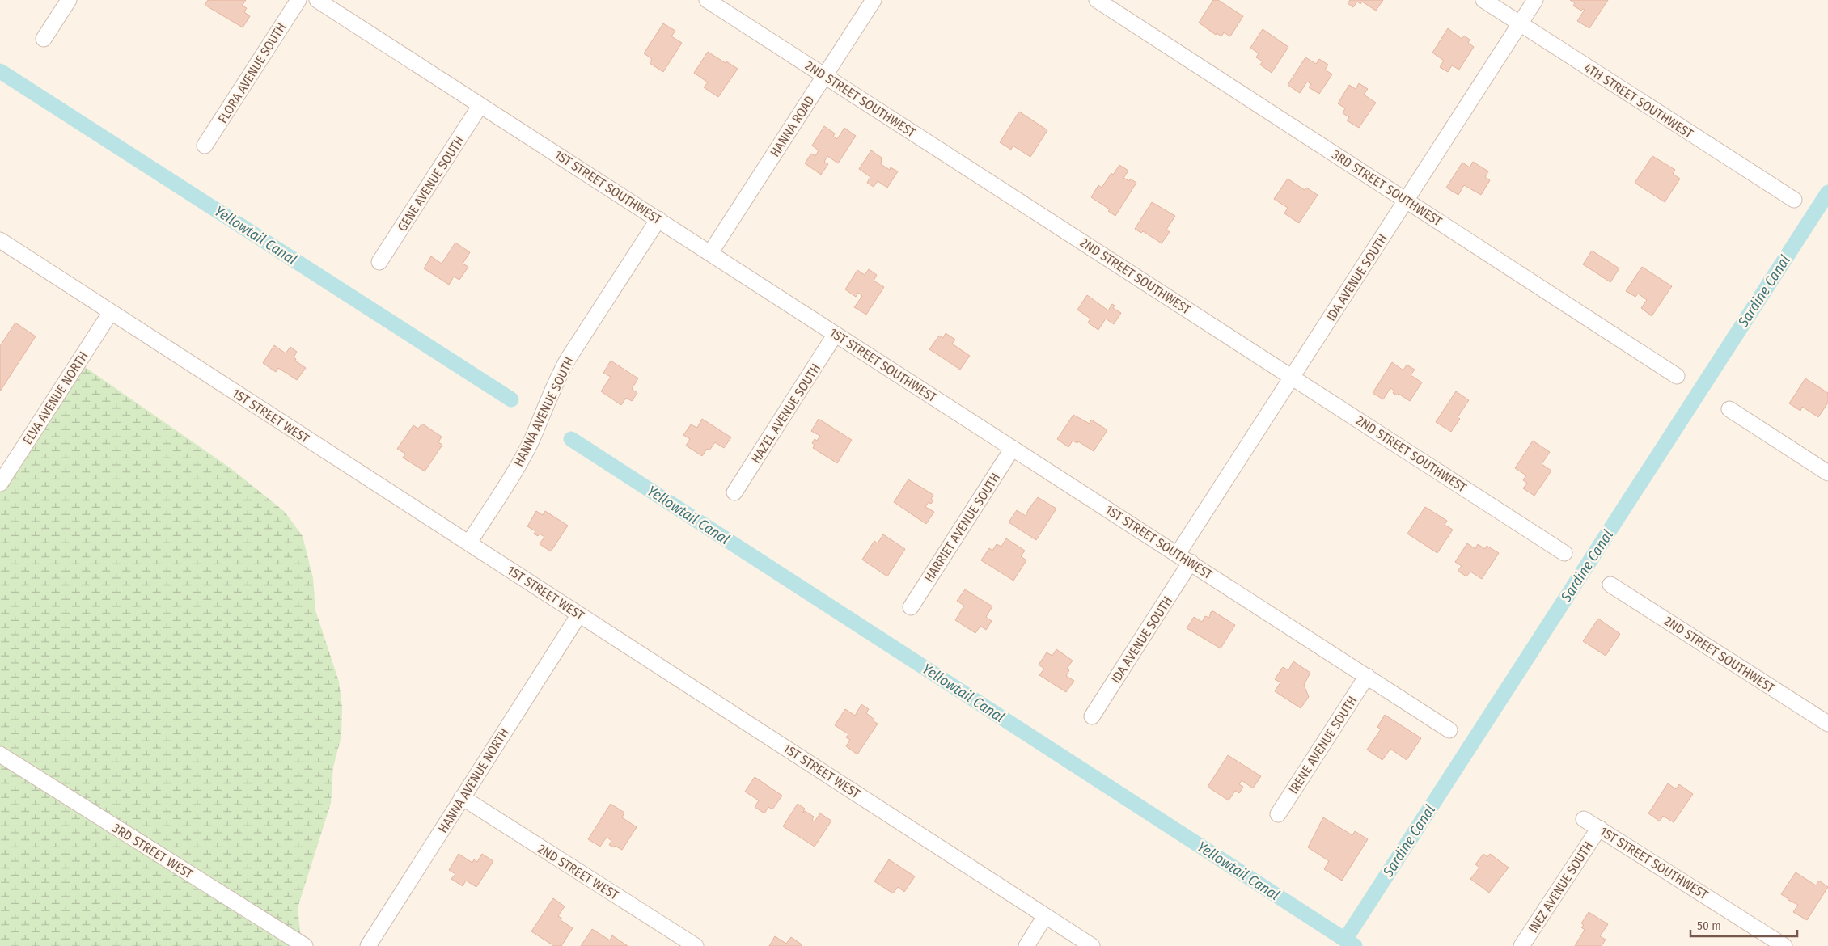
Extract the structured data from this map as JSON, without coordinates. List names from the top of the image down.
{
  "streets": {
    "street": [
      "FLORA AVENUE SOUTH",
      "2ND STREET SOUTHWEST",
      "4TH STREET SOUTHWEST",
      "HANNA ROAD",
      "GENE AVENUE SOUTH",
      "1ST STREET SOUTHWEST",
      "3RD STREET SOUTHWEST",
      "IDA AVENUE SOUTH",
      "ELVA AVENUE NORTH",
      "HANNA AVENUE SOUTH",
      "HAZEL AVENUE SOUTH",
      "1ST STREET WEST",
      "HARRIET AVENUE SOUTH",
      "IRENE AVENUE SOUTH",
      "HANNA AVENUE NORTH",
      "3RD STREET WEST",
      "2ND STREET WEST",
      "INEZ AVENUE SOUTH"
    ]
  },
  "crossings": [
    ["2ND STREET SOUTHWEST", "HANNA ROAD"],
    ["2ND STREET SOUTHWEST", "IDA AVENUE SOUTH"],
    ["4TH STREET SOUTHWEST", "IDA AVENUE SOUTH"],
    ["HANNA ROAD", "1ST STREET SOUTHWEST"],
    ["GENE AVENUE SOUTH", "1ST STREET SOUTHWEST"],
    ["1ST STREET SOUTHWEST", "IDA AVENUE SOUTH"],
    ["1ST STREET SOUTHWEST", "HANNA AVENUE SOUTH"],
    ["1ST STREET SOUTHWEST", "HAZEL AVENUE SOUTH"],
    ["1ST STREET SOUTHWEST", "HARRIET AVENUE SOUTH"],
    ["1ST STREET SOUTHWEST", "IRENE AVENUE SOUTH"],
    ["1ST STREET SOUTHWEST", "INEZ AVENUE SOUTH"],
    ["3RD STREET SOUTHWEST", "IDA AVENUE SOUTH"],
    ["ELVA AVENUE NORTH", "1ST STREET WEST"],
    ["HANNA AVENUE SOUTH", "1ST STREET WEST"],
    ["1ST STREET WEST", "HANNA AVENUE NORTH"],
    ["HANNA AVENUE NORTH", "2ND STREET WEST"]
  ],
  "water": ["Yellowtail Canal", "Sardine Canal"],
  "scale_bar": "50 m"
}
